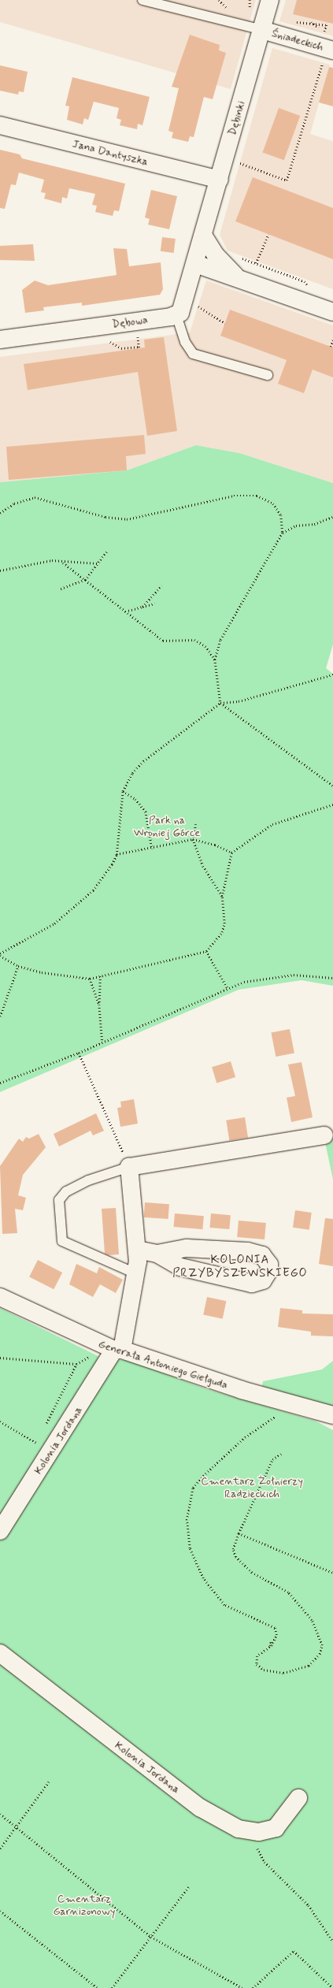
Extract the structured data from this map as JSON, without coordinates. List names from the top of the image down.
{
  "streets": {
    "street": [
      "Śniadeckich",
      "Dębinki",
      "Jana Dantyszka",
      "Dębowa",
      "Generała Antoniego Giełguda",
      "Kolonia Jordana"
    ]
  },
  "crossings": [
    ["Śniadeckich", "Dębinki"],
    ["Dębinki", "Jana Dantyszka"],
    ["Generała Antoniego Giełguda", "Kolonia Jordana"]
  ],
  "districts": ["KOLONIA PRZYBYSZEWSKIEGO"],
  "parks": ["Park na Wroniej Górce", "Cmentarz Żołnierzy Radzieckich", "Cmentarz Garnizonowy"]
}
